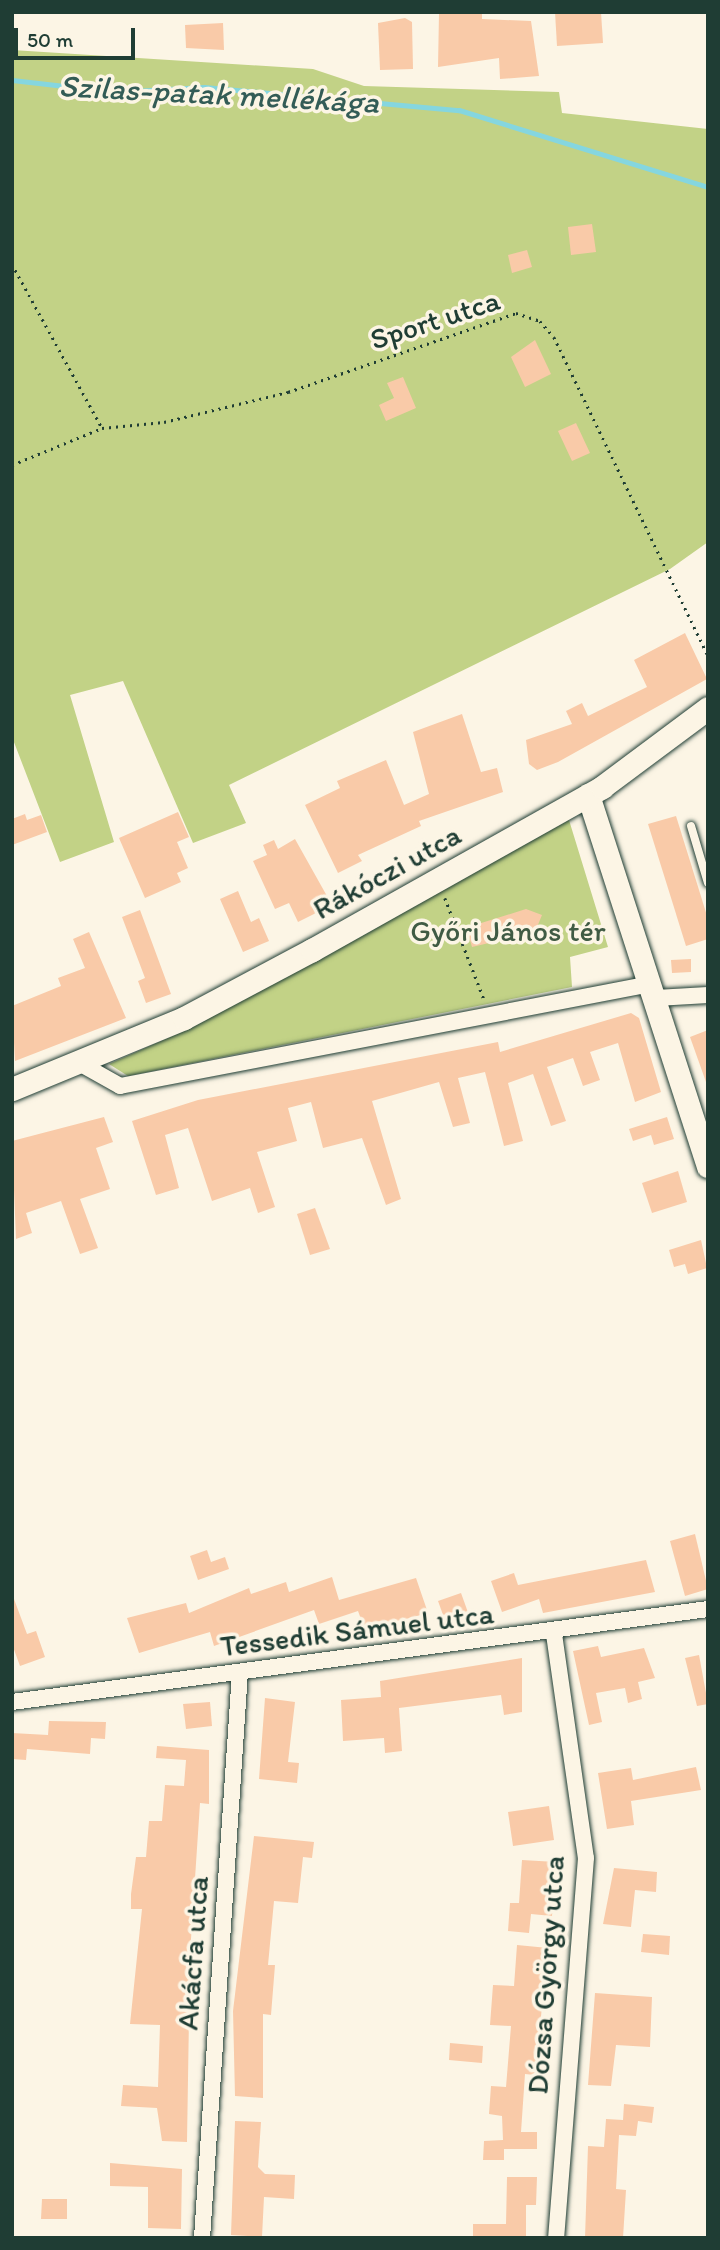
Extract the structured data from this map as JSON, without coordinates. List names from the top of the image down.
{
  "streets": {
    "main road": ["Rákóczi utca"],
    "street": ["Tessedik Sámuel utca", "Akácfa utca", "Dózsa György utca"],
    "path": ["Sport utca"]
  },
  "crossings": [
    ["Tessedik Sámuel utca", "Akácfa utca"],
    ["Tessedik Sámuel utca", "Dózsa György utca"]
  ],
  "water": ["Szilas-patak mellékága"],
  "parks": ["Győri János tér"],
  "scale_bar": "50 m"
}
